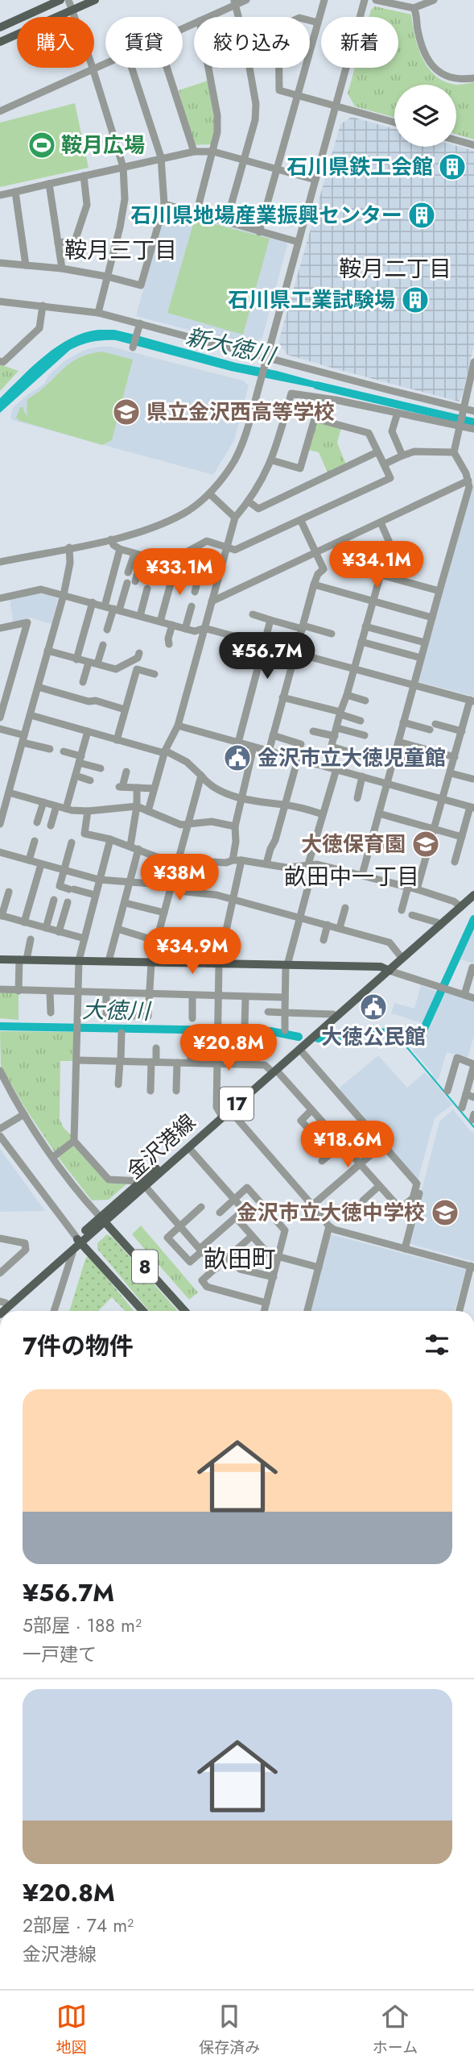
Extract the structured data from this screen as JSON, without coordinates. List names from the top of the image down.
{
  "streets": {
    "main road": ["17", "金沢港線", "8"]
  },
  "crossings": [
    ["金沢港線", "8"]
  ],
  "districts": [
    "鞍月三丁目",
    "鞍月二丁目",
    "畝田中一丁目",
    "畝田町"
  ],
  "water": ["新大徳川", "大徳川"],
  "places": {
    "sports": ["鞍月広場"],
    "building": ["石川県鉄工会館", "石川県地場産業振興センター", "石川県工業試験場"],
    "school or university": ["県立金沢西高等学校", "大徳保育園", "金沢市立大徳中学校"],
    "public building": ["金沢市立大徳児童館", "大徳公民館"]
  },
  "page": {
    "chip": [
      "購入",
      "賃貸",
      "絞り込み",
      "新着"
    ],
    "price": [
      "¥34.1M",
      "¥33.1M",
      "¥56.7M",
      "¥38M",
      "¥34.9M",
      "¥20.8M",
      "¥18.6M"
    ],
    "heading": "7件の物件",
    "list": [
      {
        "name": "¥56.7M",
        "note": "5部屋 · 188 m² · 一戸建て"
      },
      {
        "name": "¥20.8M",
        "note": "2部屋 · 74 m² · 金沢港線"
      }
    ],
    "tabs": ["地図", "保存済み", "ホーム"]
  }
}
